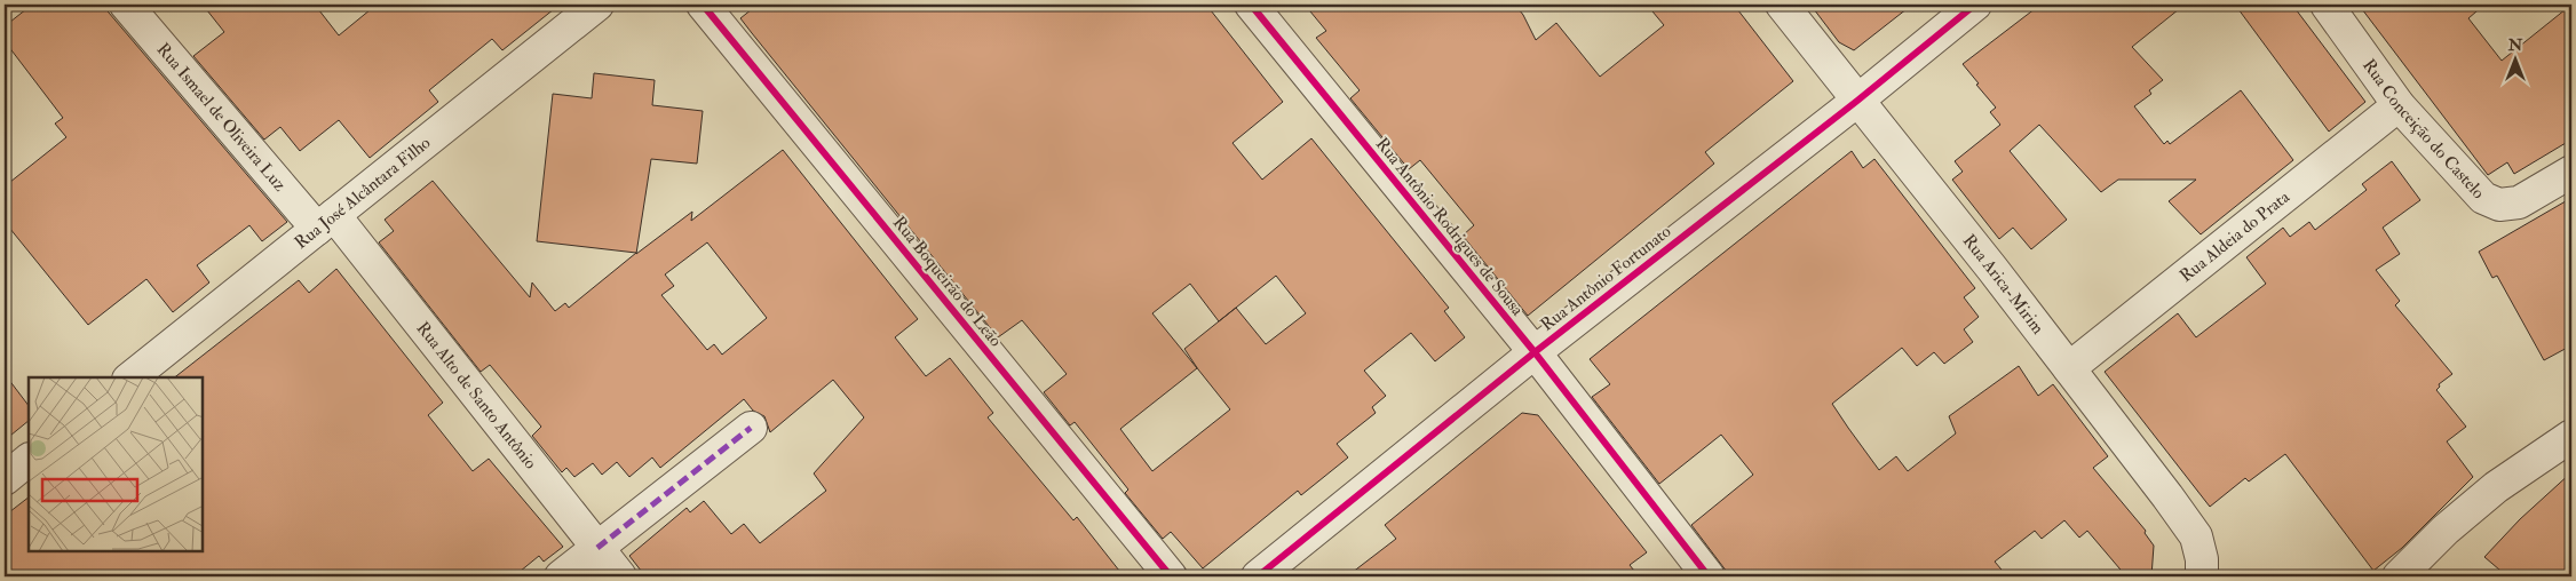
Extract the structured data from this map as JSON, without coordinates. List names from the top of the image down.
{
  "streets": {
    "street": [
      "Rua Ismael de Oliveira Luz",
      "Rua Conceição do Castelo",
      "Rua José Alcântara Filho",
      "Rua Antônio Rodrigues de Sousa",
      "Rua Aldeia do Prata",
      "Rua Antônio Fortunato",
      "Rua Boqueirão do Leão",
      "Rua Arica-Mirim",
      "Rua Alto de Santo Antônio"
    ]
  },
  "crossings": [
    ["Rua Ismael de Oliveira Luz", "Rua José Alcântara Filho"],
    ["Rua Ismael de Oliveira Luz", "Rua Alto de Santo Antônio"],
    ["Rua Conceição do Castelo", "Rua Aldeia do Prata"],
    ["Rua José Alcântara Filho", "Rua Alto de Santo Antônio"],
    ["Rua Antônio Rodrigues de Sousa", "Rua Antônio Fortunato"],
    ["Rua Aldeia do Prata", "Rua Arica-Mirim"],
    ["Rua Antônio Fortunato", "Rua Arica-Mirim"]
  ],
  "north": "top"
}
